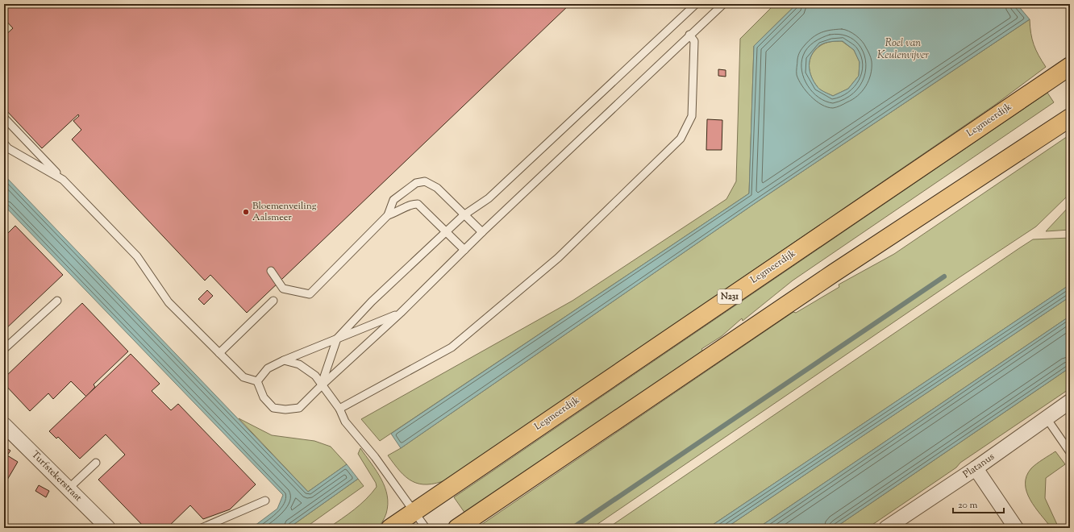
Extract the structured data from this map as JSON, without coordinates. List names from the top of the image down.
{
  "streets": {
    "main road": ["Legmeerdijk", "N231"],
    "street": ["Platanus", "Turfstekerstraat"]
  },
  "water": ["Roel van Keulenvijver"],
  "places": ["Bloemenveiling Aalsmeer"],
  "scale_bar": "20 m"
}
